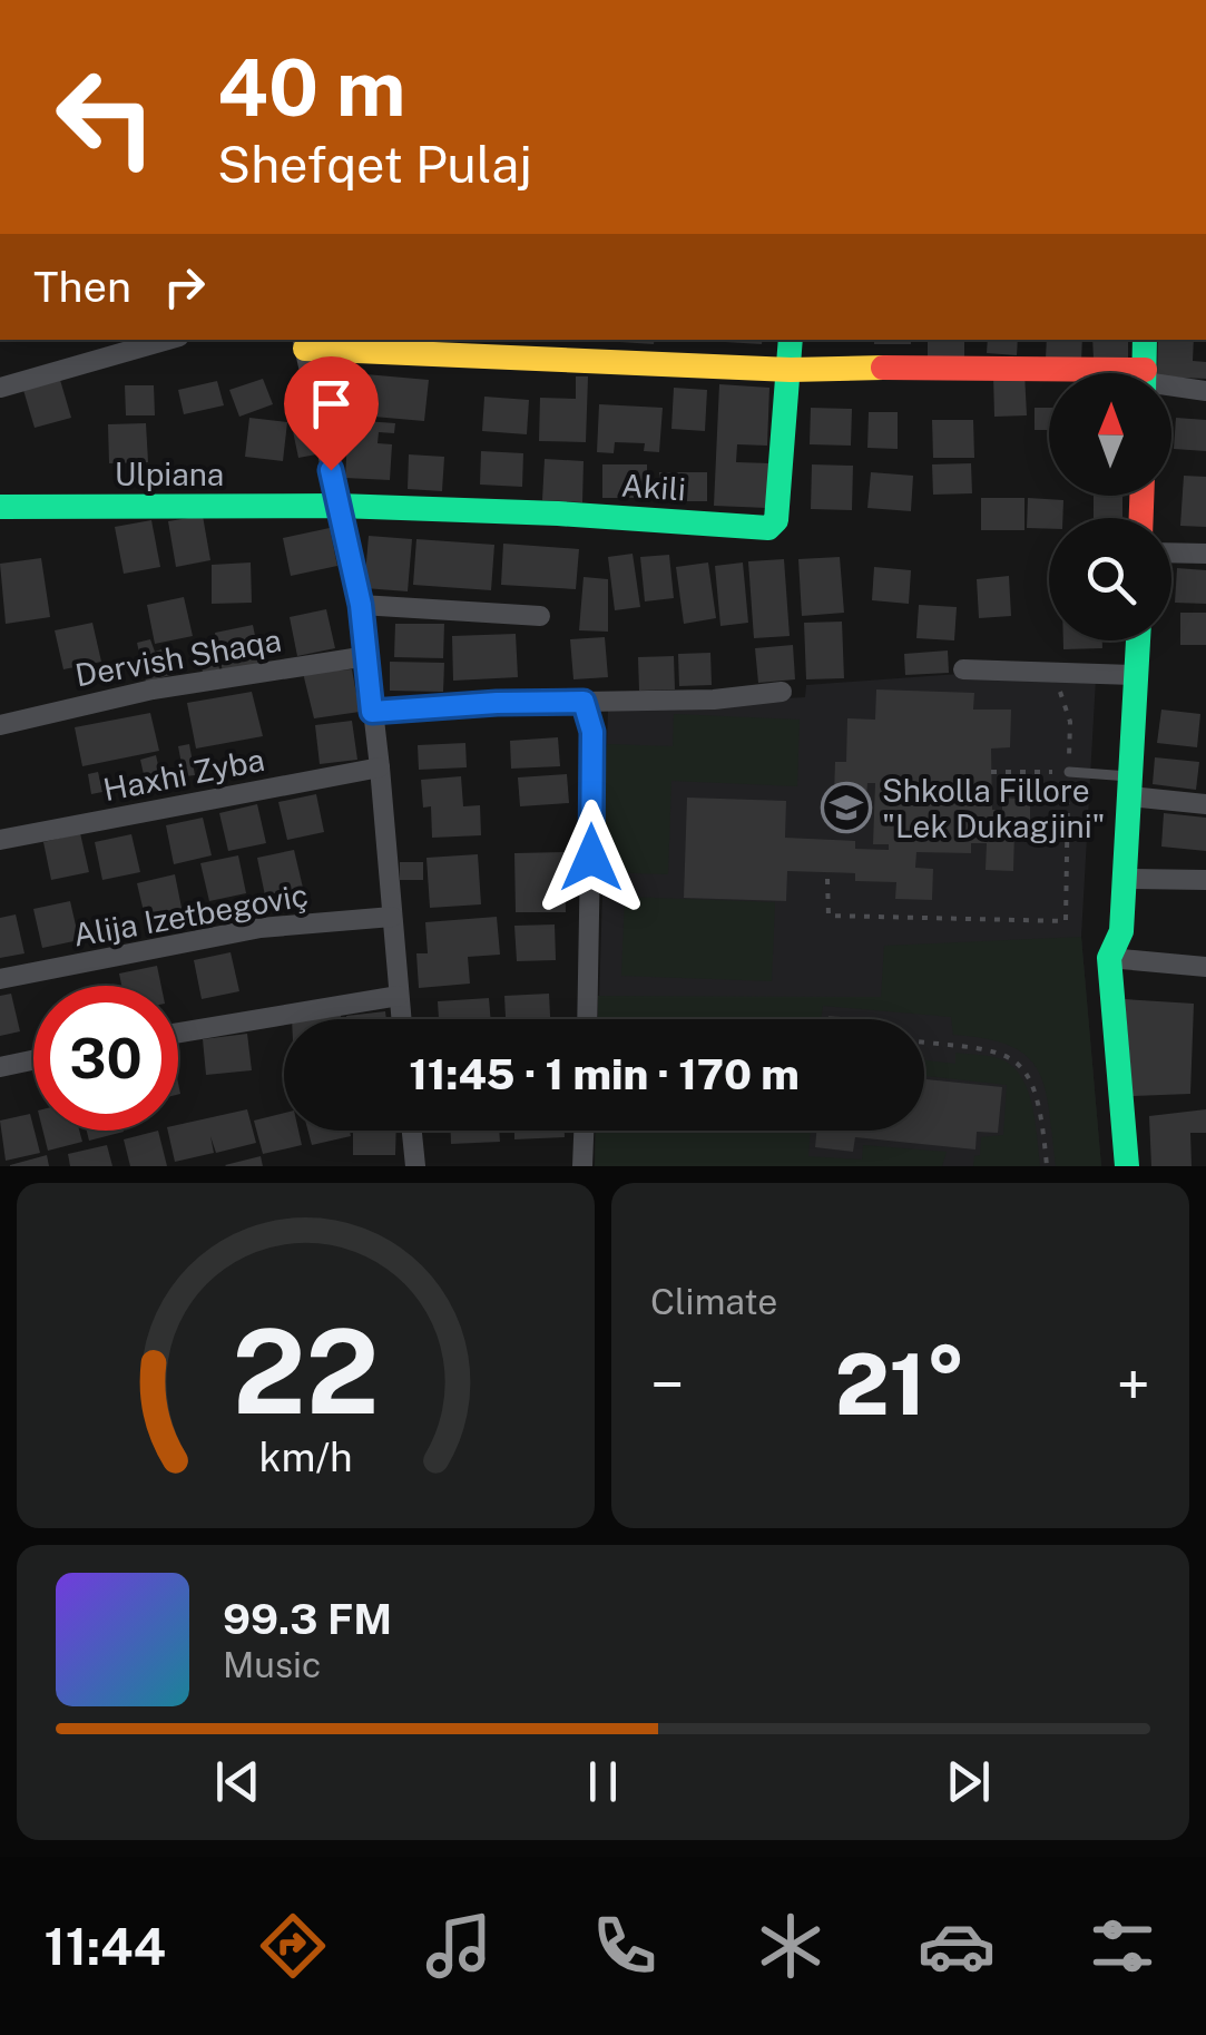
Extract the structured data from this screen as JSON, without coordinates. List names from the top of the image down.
{
  "streets": {
    "street": [
      "Ulpiana",
      "Akili",
      "Dervish Shaqa",
      "Haxhi Zyba",
      "Alija Izetbegoviç"
    ]
  },
  "crossings": [
    ["Ulpiana", "Akili"]
  ],
  "places": {
    "school or university": ["Shkolla Fillore \"Lek Dukagjini\""]
  },
  "north": "top",
  "page": {
    "turn": ["40 m", "Shefqet Pulaj"],
    "then": "Then",
    "limit": "30",
    "trip": "11:45 · 1 min · 170 m",
    "tile": "Climate",
    "heat": ["−", "21°", "+"],
    "song": ["99.3 FM", "Music"],
    "tabs": "11:44",
    "gauge": ["22", "km/h"]
  }
}
